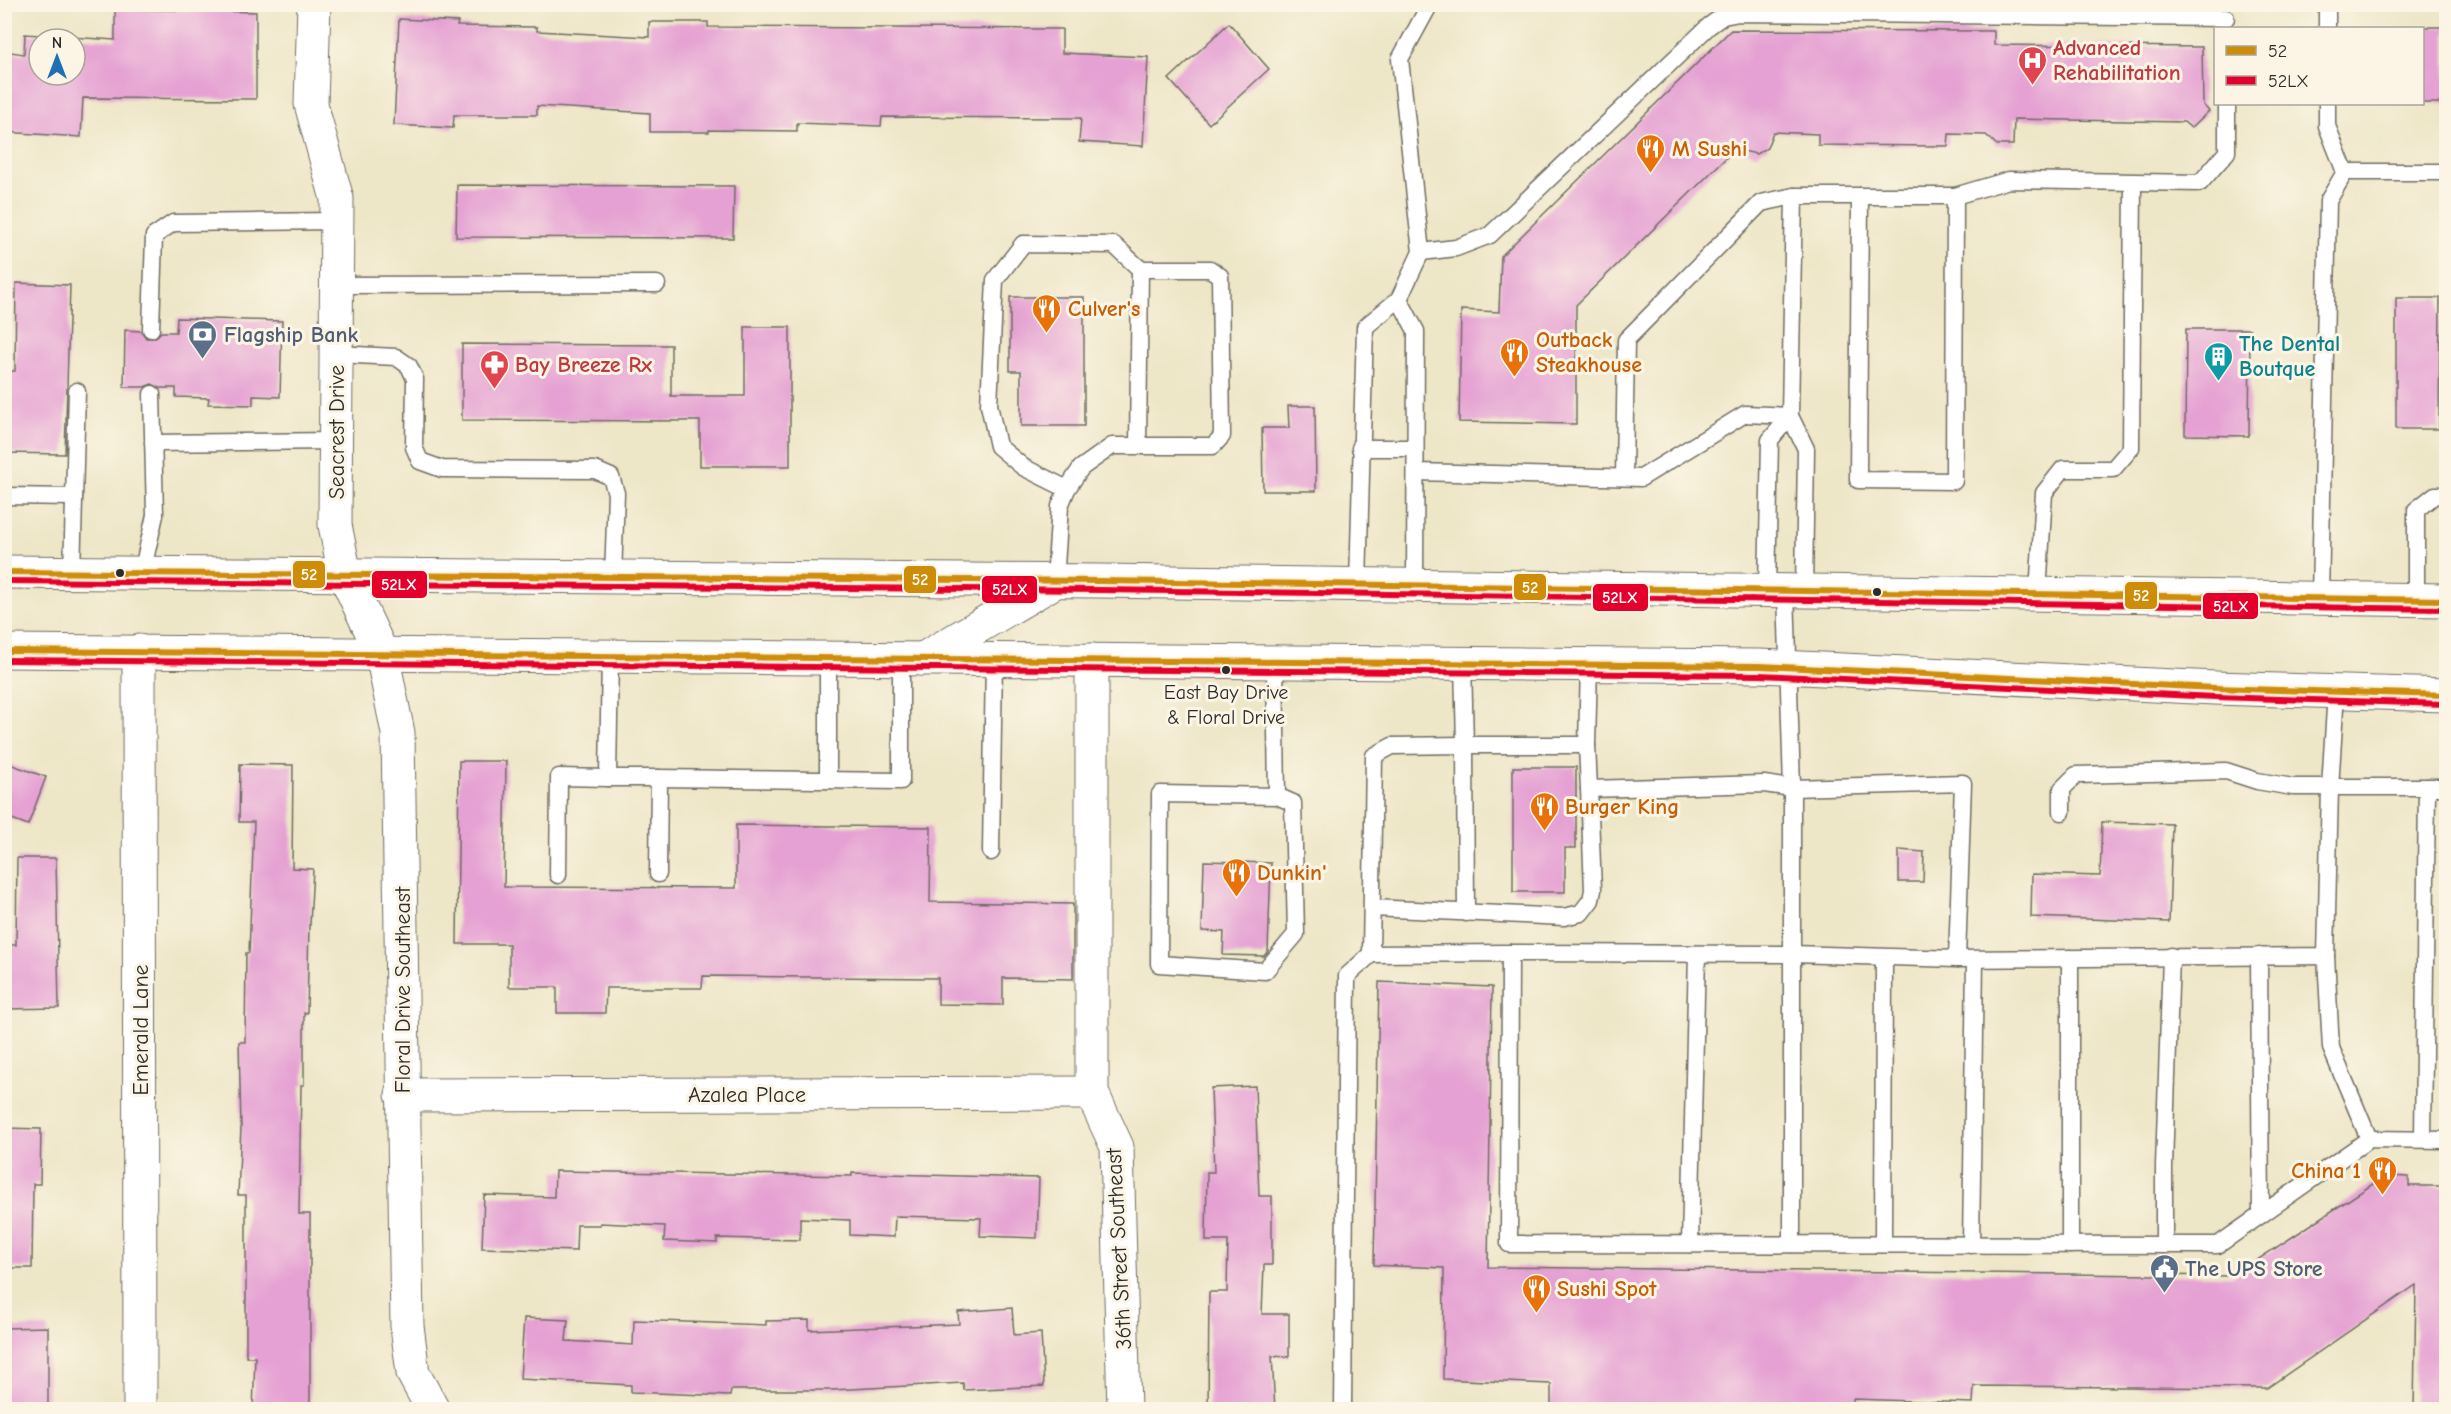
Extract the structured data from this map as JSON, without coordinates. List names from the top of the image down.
{
  "streets": {
    "main road": [
      "Seacrest Drive",
      "Floral Drive Southeast",
      "Emerald Lane",
      "Azalea Place",
      "36th Street Southeast"
    ]
  },
  "crossings": [
    ["Seacrest Drive", "Floral Drive Southeast"],
    ["Floral Drive Southeast", "Azalea Place"],
    ["Azalea Place", "36th Street Southeast"]
  ],
  "places": {
    "hospital": ["Advanced Rehabilitation"],
    "restaurant": [
      "M Sushi",
      "Culver's",
      "Outback Steakhouse",
      "Burger King",
      "Dunkin'",
      "China 1",
      "Sushi Spot"
    ],
    "bank": ["Flagship Bank"],
    "building": ["The Dental Boutque"],
    "pharmacy": ["Bay Breeze Rx"],
    "other": ["East Bay Drive & Floral Drive"],
    "public building": ["The UPS Store"]
  },
  "lines": ["transit line 52", "transit line 52LX"],
  "legend": ["52", "52LX"],
  "north": "top"
}
